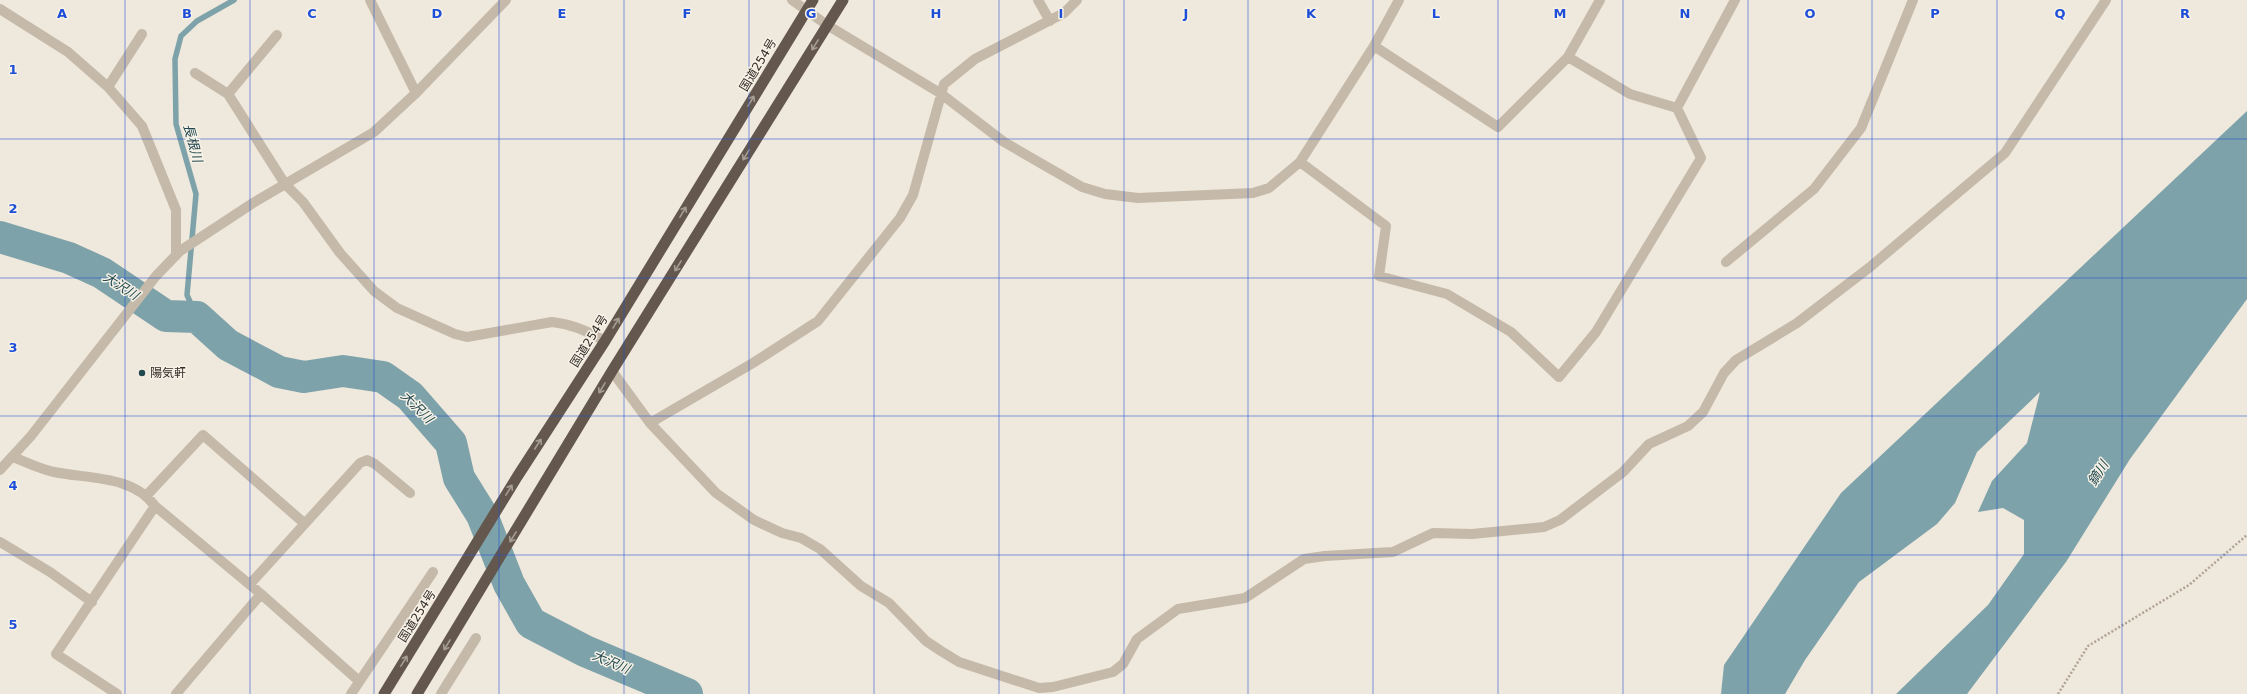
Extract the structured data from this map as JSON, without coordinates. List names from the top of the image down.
{
  "streets": {
    "highway": ["国道254号"]
  },
  "water": ["長根川", "大沢川", "鏑川"],
  "places": ["陽気軒"],
  "grid": {
    "columns": [
      "A",
      "B",
      "C",
      "D",
      "E",
      "F",
      "G",
      "H",
      "I",
      "J",
      "K",
      "L",
      "M",
      "N",
      "O",
      "P",
      "Q",
      "R"
    ],
    "rows": [
      "1",
      "2",
      "3",
      "4",
      "5"
    ]
  }
}
